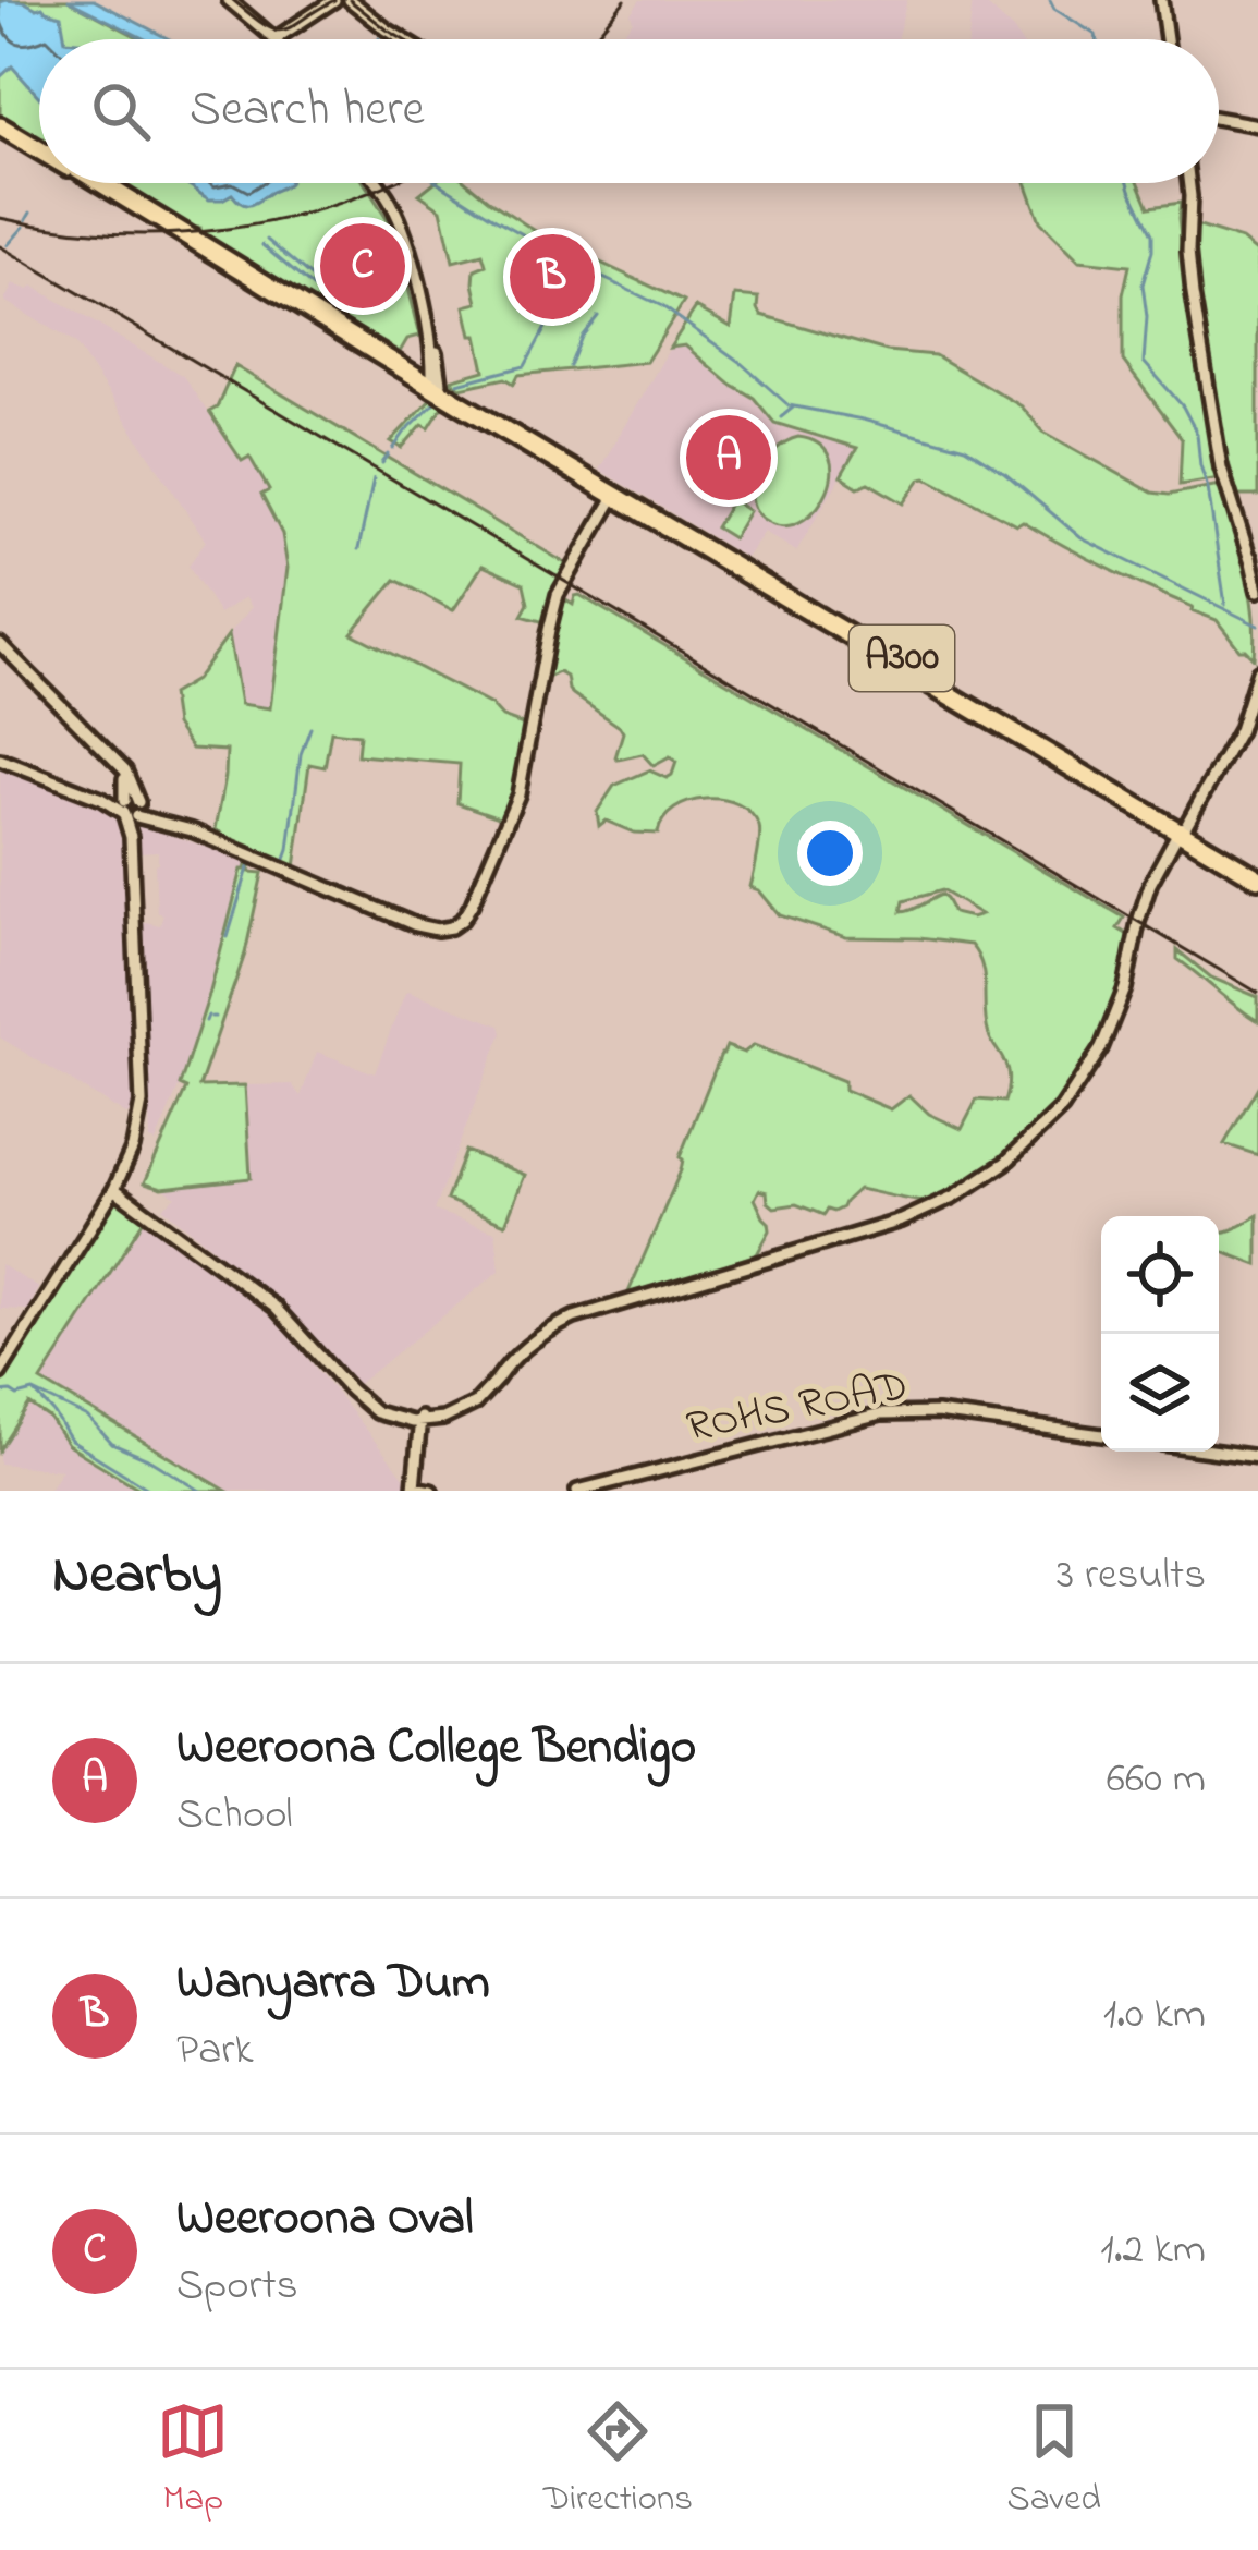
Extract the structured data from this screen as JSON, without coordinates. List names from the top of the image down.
{
  "streets": {
    "highway": ["A300"],
    "main road": ["ROHS ROAD"]
  },
  "page": {
    "search": "Search here",
    "pins": ["C", "B", "A"],
    "heading": ["Nearby", "3 results"],
    "list": [
      {
        "mark": "A",
        "name": "Weeroona College Bendigo",
        "note": "School",
        "value": "660 m"
      },
      {
        "mark": "B",
        "name": "Wanyarra Dum",
        "note": "Park",
        "value": "1.0 km"
      },
      {
        "mark": "C",
        "name": "Weeroona Oval",
        "note": "Sports",
        "value": "1.2 km"
      }
    ],
    "nav": ["Map", "Directions", "Saved"]
  }
}
